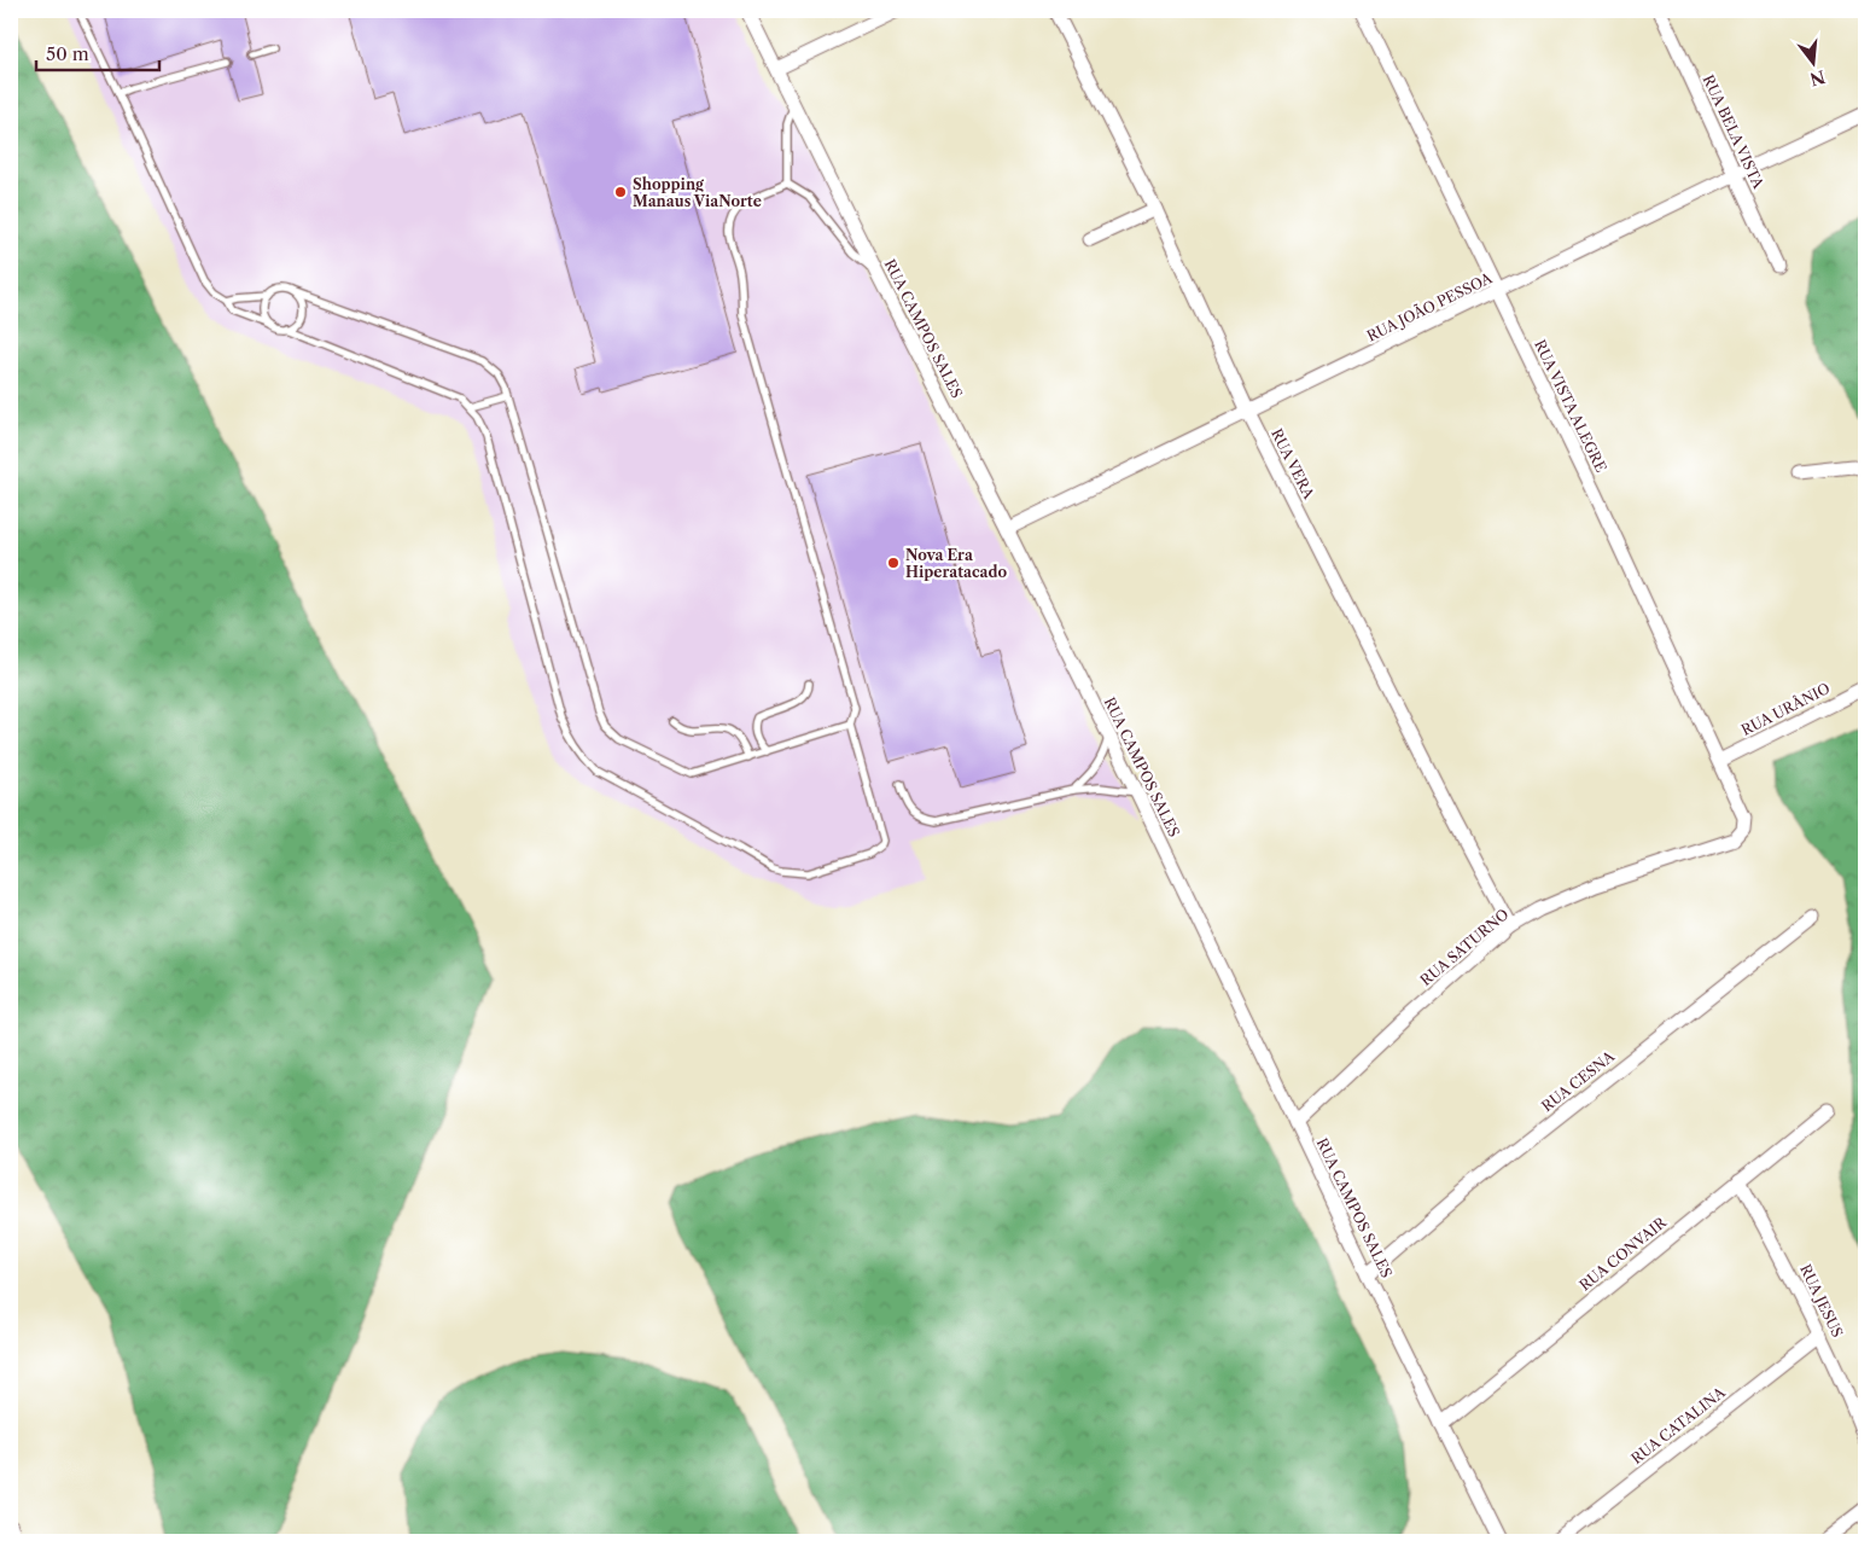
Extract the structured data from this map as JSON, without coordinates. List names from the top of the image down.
{
  "streets": {
    "street": [
      "RUA BELA VISTA",
      "RUA JOÃO PESSOA",
      "RUA CAMPOS SALES",
      "RUA VISTA ALEGRE",
      "RUA VERA",
      "RUA URÂNIO",
      "RUA SATURNO",
      "RUA CESNA",
      "RUA CONVAIR",
      "RUA JESUS",
      "RUA CATALINA"
    ]
  },
  "crossings": [
    ["RUA BELA VISTA", "RUA JOÃO PESSOA"],
    ["RUA JOÃO PESSOA", "RUA CAMPOS SALES"],
    ["RUA JOÃO PESSOA", "RUA VISTA ALEGRE"],
    ["RUA JOÃO PESSOA", "RUA VERA"],
    ["RUA CAMPOS SALES", "RUA SATURNO"],
    ["RUA CAMPOS SALES", "RUA CESNA"],
    ["RUA CAMPOS SALES", "RUA CONVAIR"],
    ["RUA VISTA ALEGRE", "RUA URÂNIO"],
    ["RUA VISTA ALEGRE", "RUA SATURNO"],
    ["RUA VERA", "RUA SATURNO"],
    ["RUA CONVAIR", "RUA JESUS"],
    ["RUA JESUS", "RUA CATALINA"]
  ],
  "places": ["Shopping Manaus ViaNorte", "Nova Era Hiperatacado"],
  "scale_bar": "50 m",
  "north": "bottom"
}
